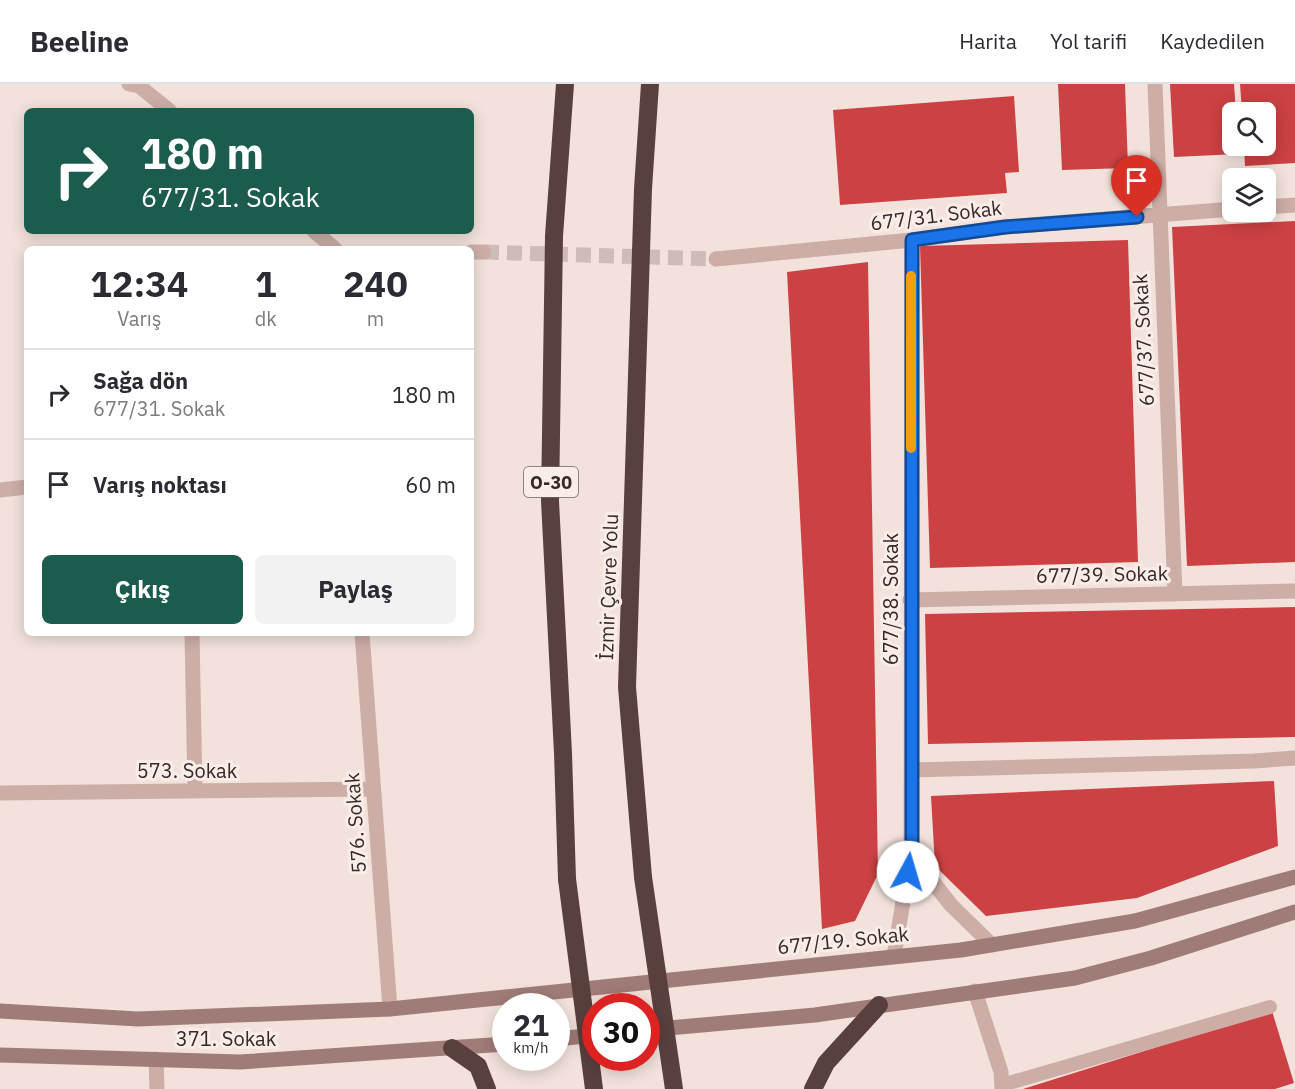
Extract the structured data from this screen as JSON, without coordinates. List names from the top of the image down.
{
  "streets": {
    "highway": ["O-30", "İzmir Çevre Yolu"],
    "main road": ["677/19. Sokak", "371. Sokak"],
    "street": [
      "677/31. Sokak",
      "677/37. Sokak",
      "677/39. Sokak",
      "677/38. Sokak",
      "573. Sokak",
      "576. Sokak"
    ]
  },
  "crossings": [
    ["677/31. Sokak", "677/37. Sokak"],
    ["677/31. Sokak", "677/38. Sokak"],
    ["677/37. Sokak", "677/39. Sokak"],
    ["677/39. Sokak", "677/38. Sokak"],
    ["677/38. Sokak", "677/19. Sokak"],
    ["573. Sokak", "576. Sokak"],
    ["576. Sokak", "677/19. Sokak"],
    ["576. Sokak", "371. Sokak"],
    ["677/19. Sokak", "371. Sokak"]
  ],
  "page": {
    "header": "Beeline",
    "nav": ["Harita", "Yol tarifi", "Kaydedilen"],
    "turn": ["180 m", "677/31. Sokak"],
    "eta": [
      "12:34",
      "Varış",
      "1",
      "dk",
      "240",
      "m"
    ],
    "list": [
      {
        "name": "Sağa dön",
        "note": "677/31. Sokak",
        "value": "180 m"
      },
      {
        "name": "Varış noktası",
        "value": "60 m"
      }
    ],
    "buttons": ["Çıkış", "Paylaş"],
    "speed": "21 km/h",
    "limit": "30"
  }
}
